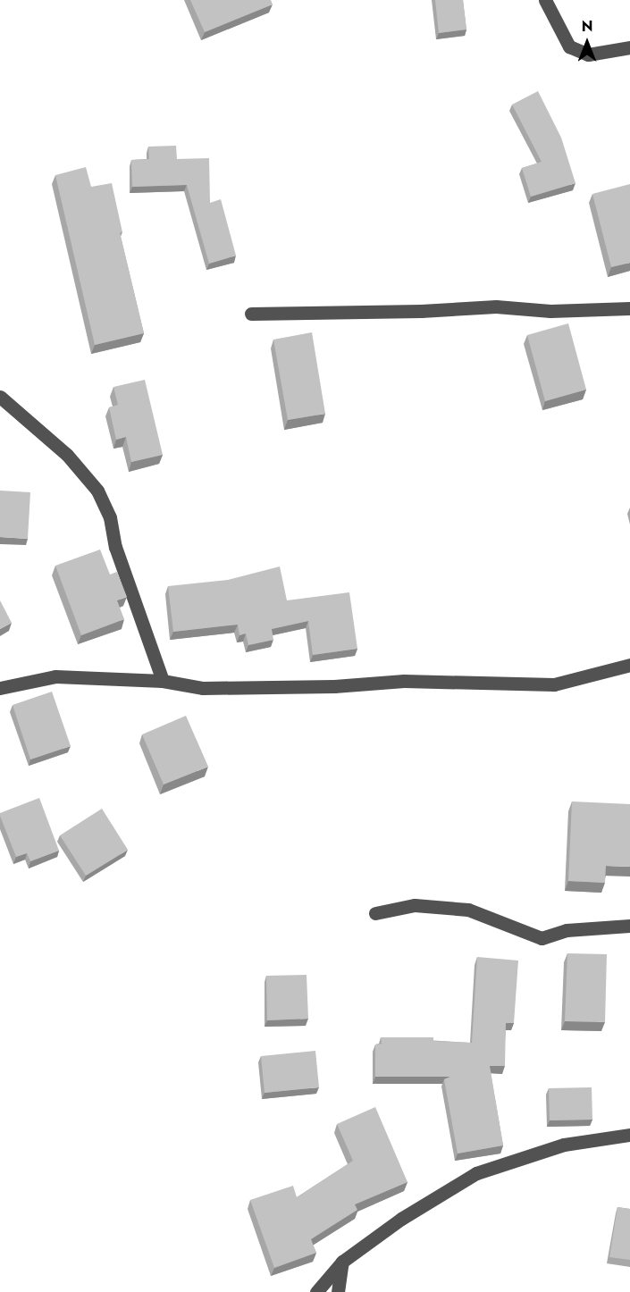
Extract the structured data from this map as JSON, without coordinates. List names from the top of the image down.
{
  "north": "top"
}
